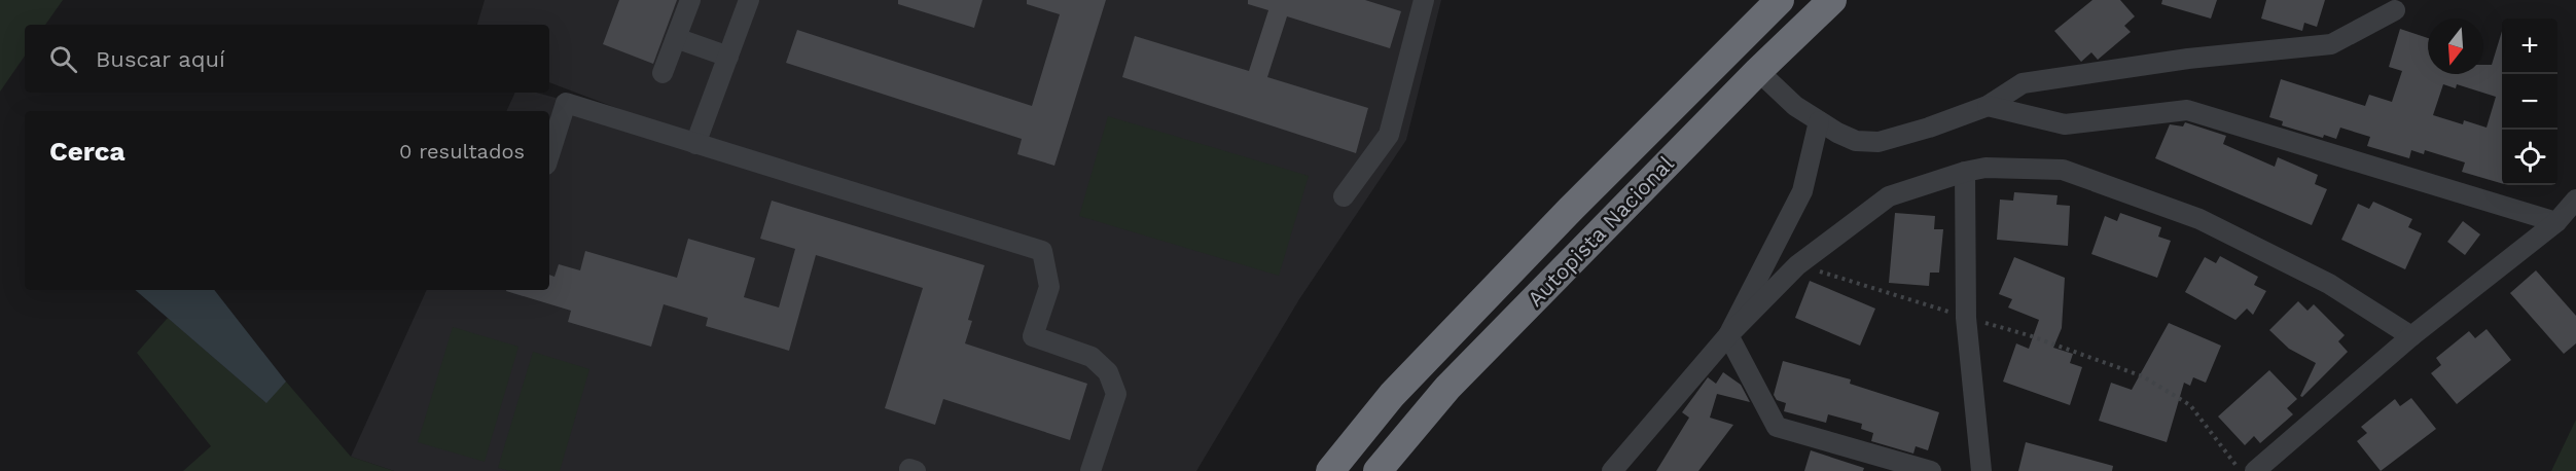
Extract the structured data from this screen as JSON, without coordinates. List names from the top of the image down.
{
  "streets": {
    "highway": ["Autopista Nacional"]
  },
  "north": "bottom",
  "page": {
    "map_buttons": ["+", "−"],
    "search": "Buscar aquí",
    "heading": ["Cerca", "0 resultados"]
  }
}
